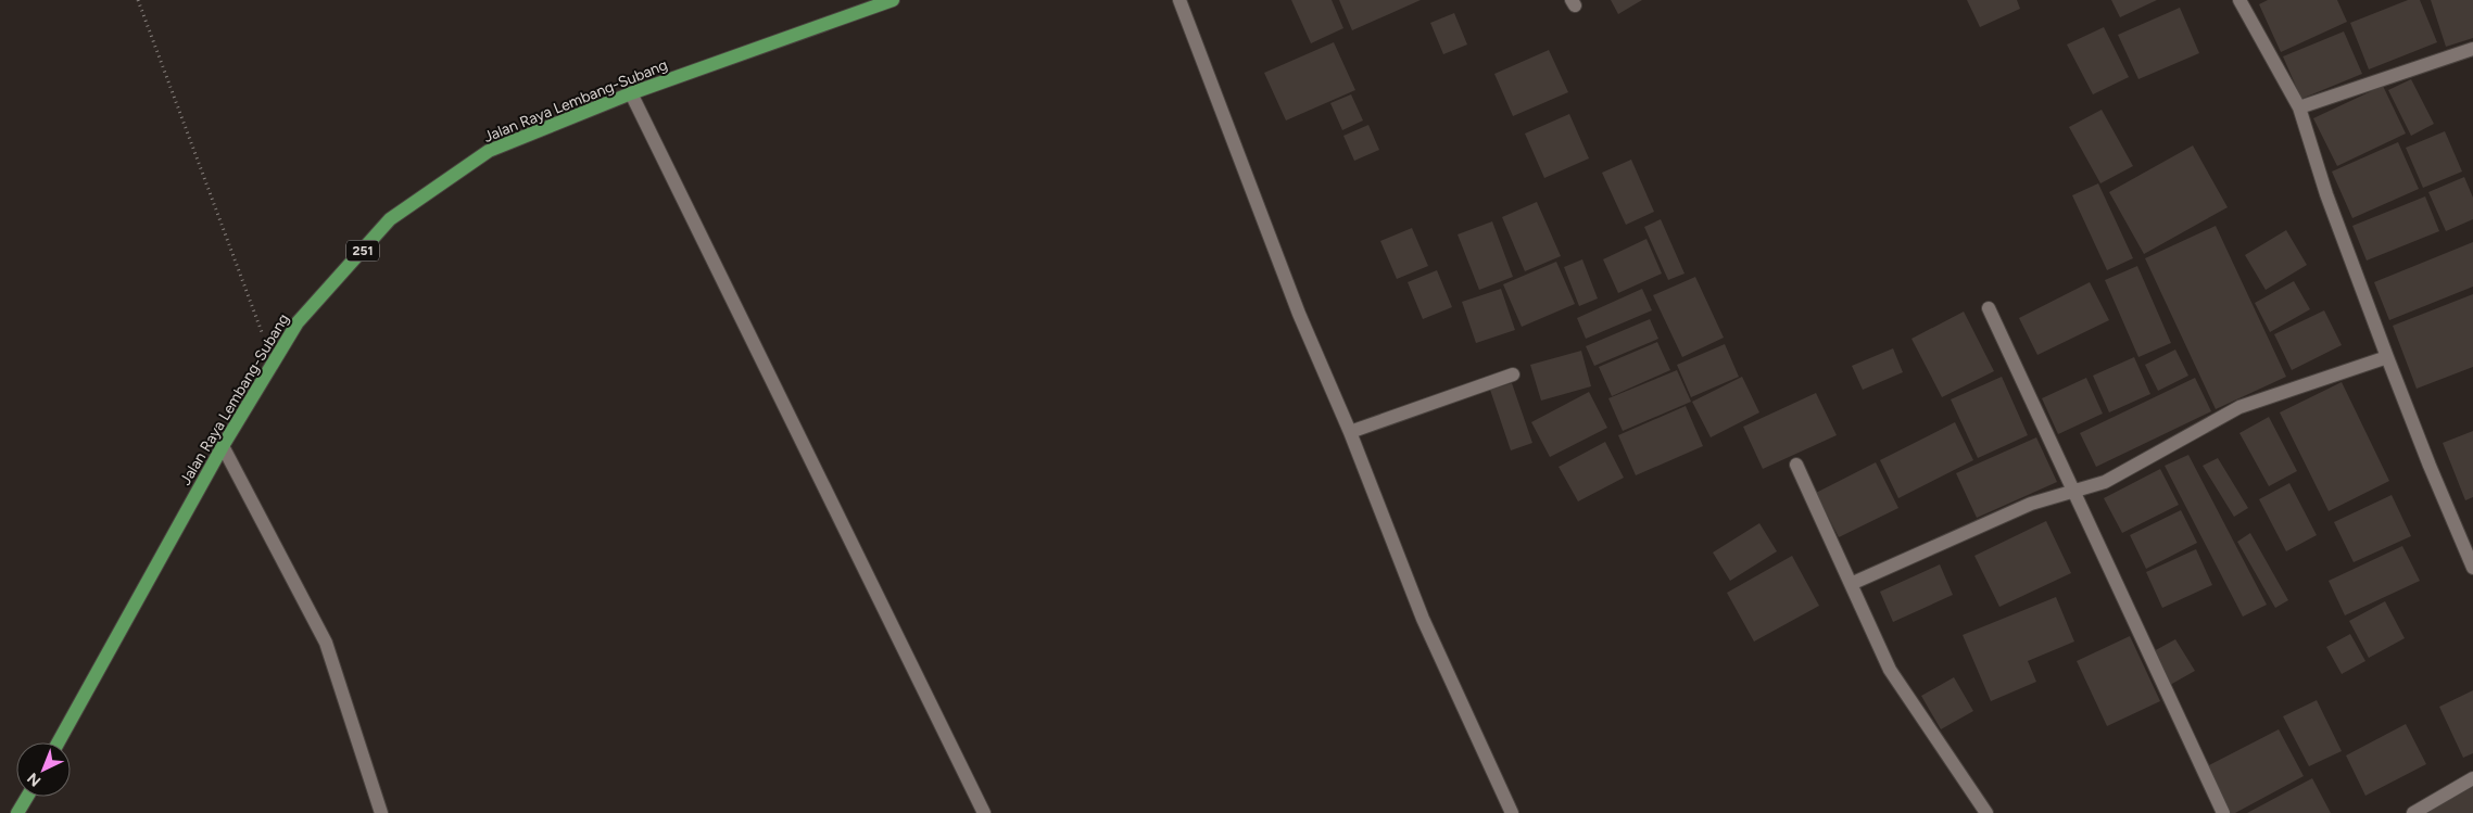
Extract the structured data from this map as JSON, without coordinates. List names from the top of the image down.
{
  "streets": {
    "main road": ["Jalan Raya Lembang-Subang", "251"]
  },
  "north": "bottom left"
}
